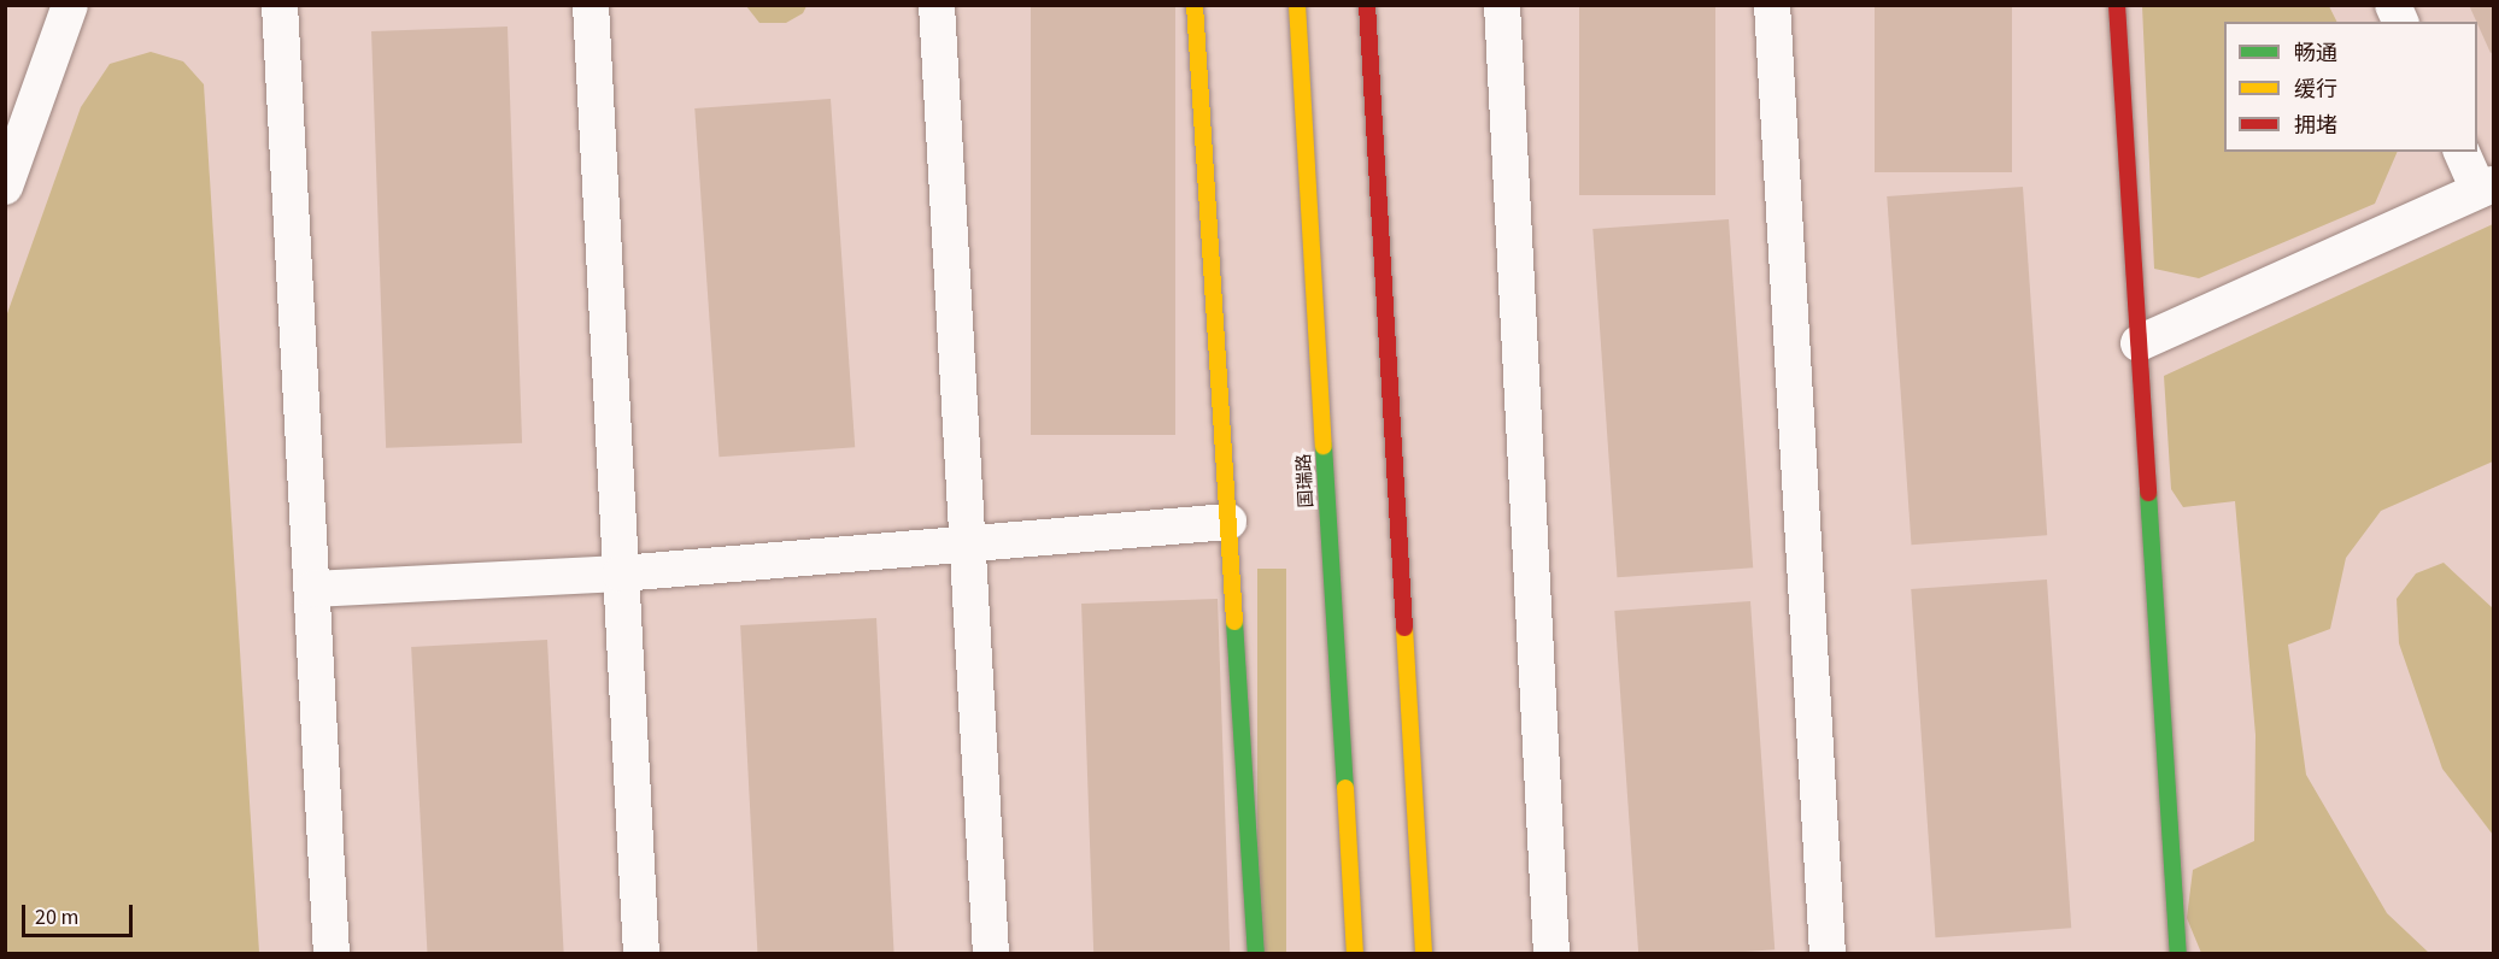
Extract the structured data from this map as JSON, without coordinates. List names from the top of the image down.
{
  "streets": {
    "street": ["国瑞路"]
  },
  "legend": ["畅通", "缓行", "拥堵"],
  "scale_bar": "20 m"
}
